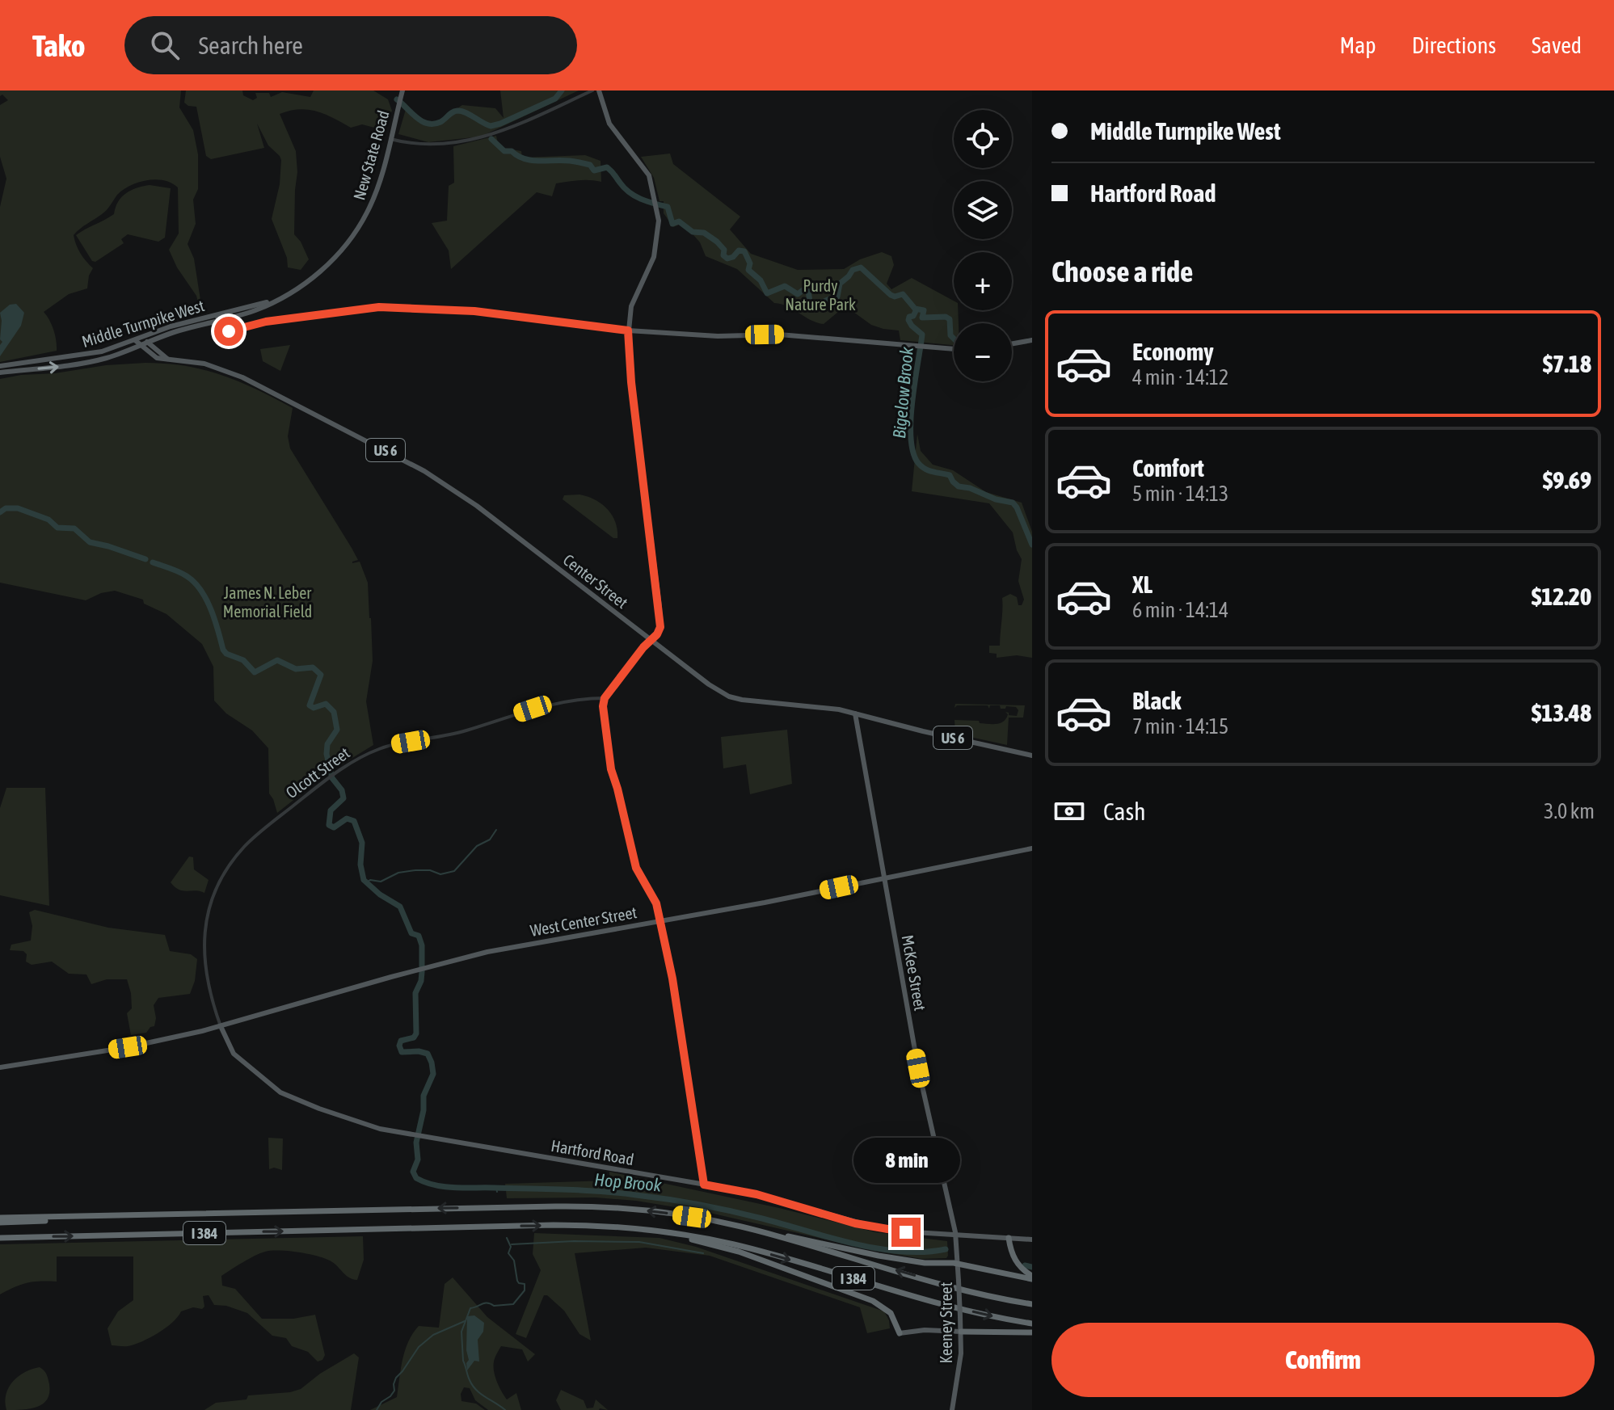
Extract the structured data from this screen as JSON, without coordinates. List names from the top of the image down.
{
  "streets": {
    "highway": ["I 384"],
    "main road": [
      "New State Road",
      "Middle Turnpike West",
      "US 6",
      "Center Street",
      "West Center Street",
      "McKee Street",
      "Hartford Road",
      "Keeney Street"
    ],
    "street": ["Olcott Street"]
  },
  "crossings": [
    ["New State Road", "Middle Turnpike West"],
    ["Middle Turnpike West", "Center Street"],
    ["Center Street", "McKee Street"],
    ["Olcott Street", "West Center Street"],
    ["Olcott Street", "Hartford Road"],
    ["West Center Street", "McKee Street"],
    ["West Center Street", "Hartford Road"],
    ["McKee Street", "Hartford Road"],
    ["McKee Street", "Keeney Street"],
    ["Hartford Road", "Keeney Street"]
  ],
  "water": ["Bigelow Brook", "Hop Brook"],
  "parks": ["Purdy Nature Park", "James N. Leber Memorial Field"],
  "page": {
    "header": "Tako",
    "search": "Search here",
    "nav": ["Map", "Directions", "Saved"],
    "banner": ["Middle Turnpike West", "Hartford Road"],
    "map_buttons": ["+", "−"],
    "heading": "Choose a ride",
    "list": [
      {
        "name": "Economy",
        "note": "4 min · 14:12",
        "value": "$7.18"
      },
      {
        "name": "Comfort",
        "note": "5 min · 14:13",
        "value": "$9.69"
      },
      {
        "name": "XL",
        "note": "6 min · 14:14",
        "value": "$12.20"
      },
      {
        "name": "Black",
        "note": "7 min · 14:15",
        "value": "$13.48"
      }
    ],
    "pay": ["Cash", "3.0 km"],
    "bubble": "8 min",
    "buttons": "Confirm"
  }
}
